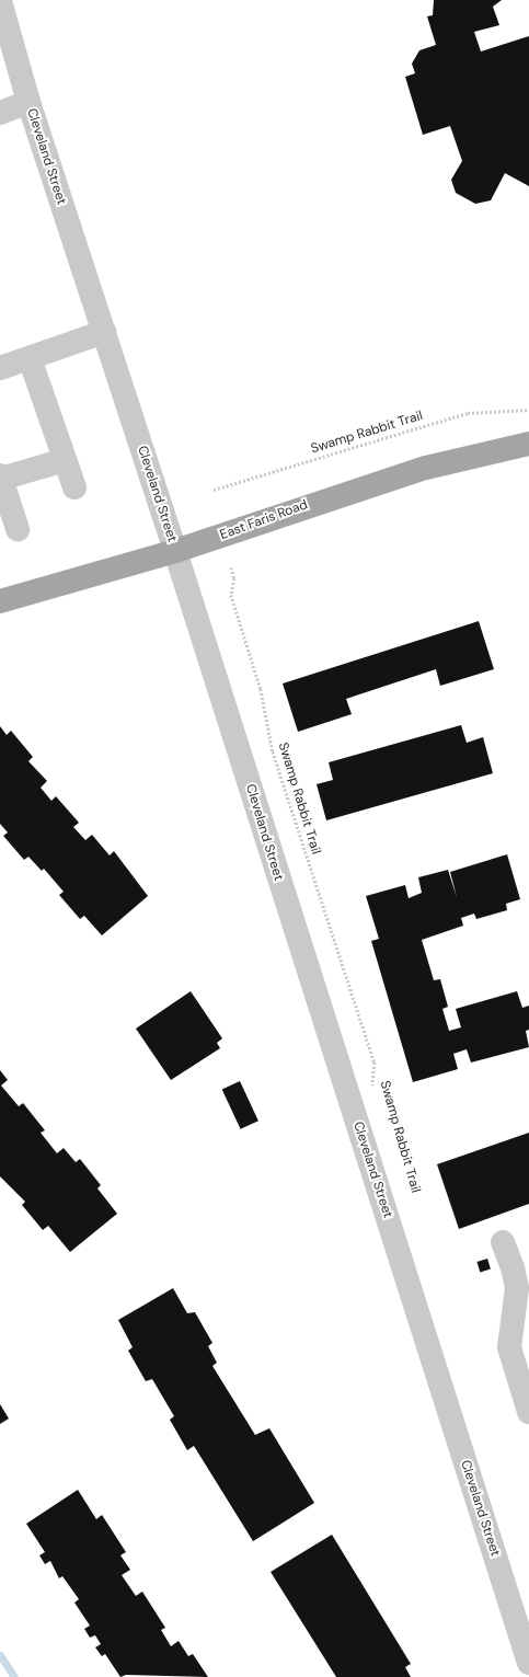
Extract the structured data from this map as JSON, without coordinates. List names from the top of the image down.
{
  "streets": {
    "main road": ["East Faris Road"],
    "street": ["Cleveland Street"],
    "path": ["Swamp Rabbit Trail"]
  },
  "crossings": [
    ["Cleveland Street", "East Faris Road"]
  ]
}
